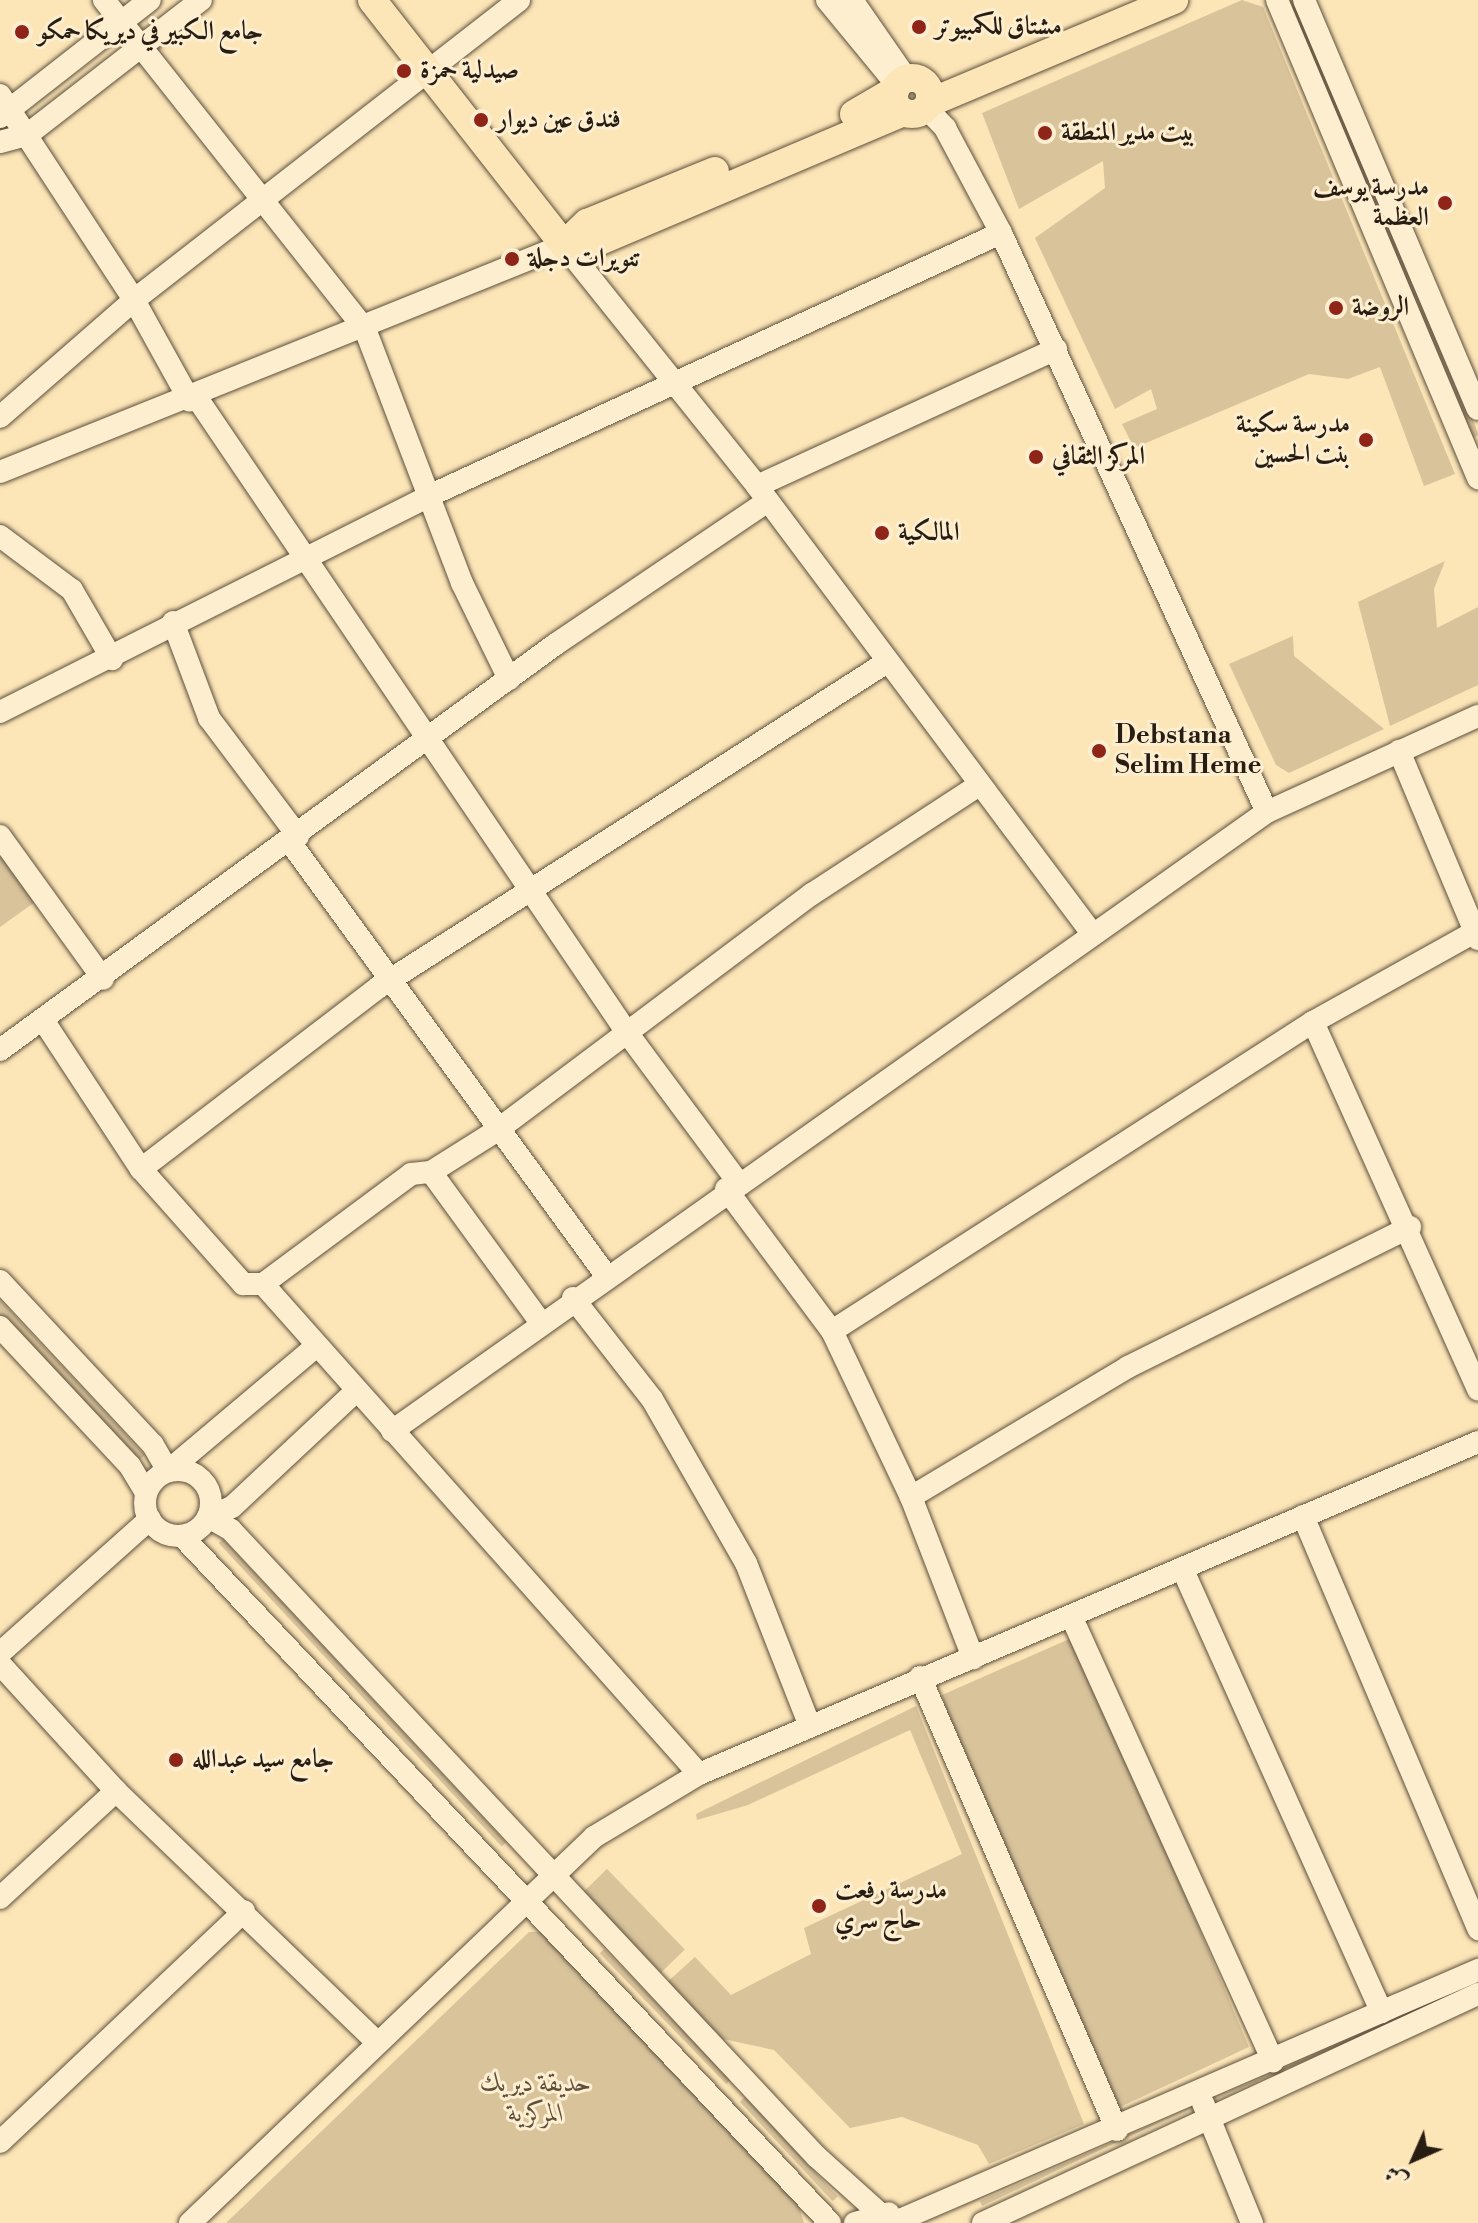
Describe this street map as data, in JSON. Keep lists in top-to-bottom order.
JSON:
{
  "parks": ["حديقة ديريك المركزية"],
  "places": [
    "مشتاق للكمبيوتر",
    "جامع الكبير في ديريكا حمكو",
    "صيدلية حمزة",
    "فندق عين ديوار",
    "بيت مدير المنطقة",
    "مدرسة يوسف العظمة",
    "تنويرات دجلة",
    "الروضة",
    "مدرسة سكينة بنت الحسين",
    "المركز الثقافي",
    "المالكية",
    "Debstana Selim Heme",
    "جامع سيد عبدالله",
    "مدرسة رفعت حاج سري"
  ],
  "north": "bottom left"
}
